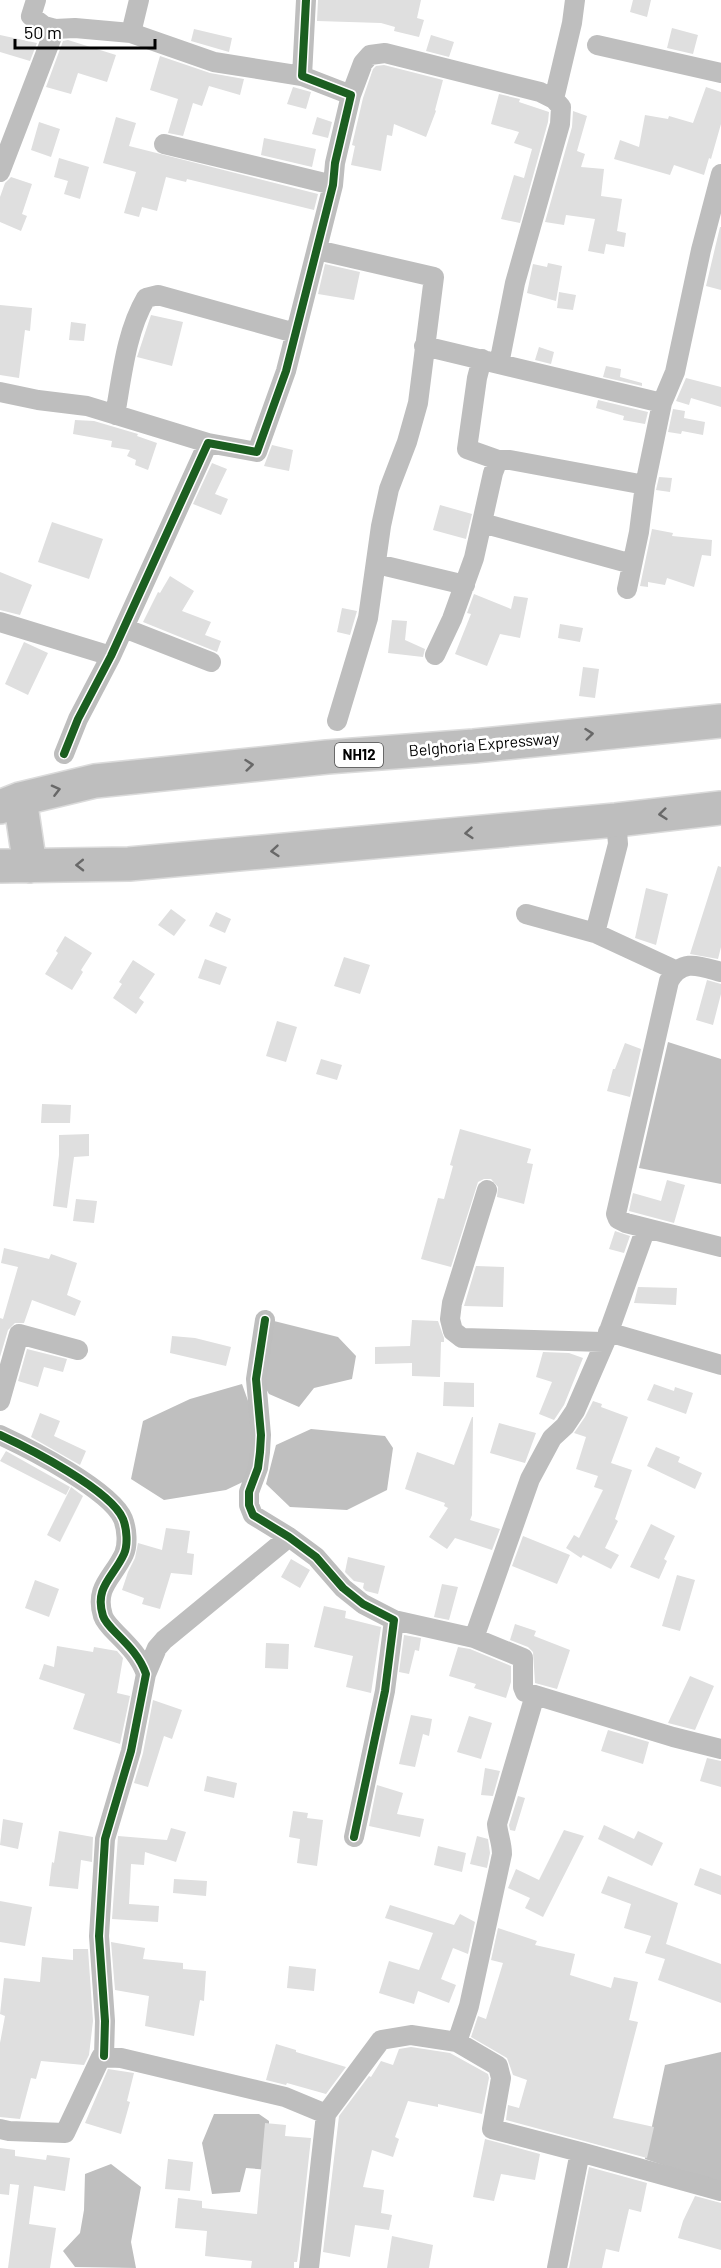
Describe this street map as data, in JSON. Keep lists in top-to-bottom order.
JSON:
{
  "streets": {
    "highway": ["Belghoria Expressway", "NH12"]
  },
  "scale_bar": "50 m"
}
